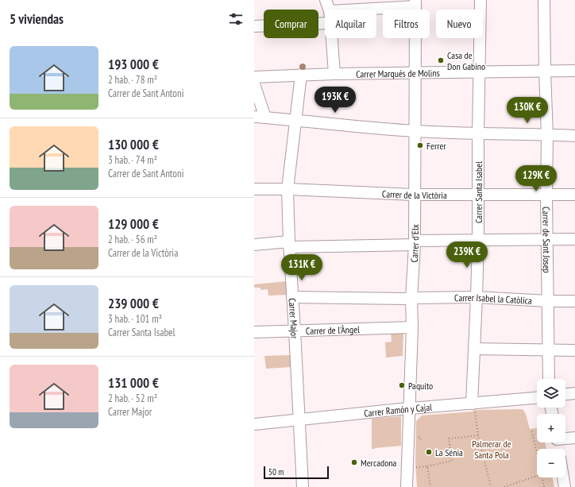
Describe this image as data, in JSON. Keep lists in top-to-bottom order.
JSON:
{
  "streets": {
    "street": [
      "Carrer Marqués de Molins",
      "Carrer Santa Isabel",
      "Carrer de la Victòria",
      "Carrer de Sant Josep",
      "Carrer d'Elx",
      "Carrer Isabel la Catòlica",
      "Carrer Major",
      "Carrer de l'Àngel",
      "Carrer Ramón y Cajal"
    ]
  },
  "crossings": [
    ["Carrer Marqués de Molins", "Carrer Santa Isabel"],
    ["Carrer Marqués de Molins", "Carrer de Sant Josep"],
    ["Carrer Marqués de Molins", "Carrer d'Elx"],
    ["Carrer Marqués de Molins", "Carrer Major"],
    ["Carrer Santa Isabel", "Carrer de la Victòria"],
    ["Carrer Santa Isabel", "Carrer Isabel la Catòlica"],
    ["Carrer Santa Isabel", "Carrer Ramón y Cajal"],
    ["Carrer de la Victòria", "Carrer de Sant Josep"],
    ["Carrer de la Victòria", "Carrer d'Elx"],
    ["Carrer de la Victòria", "Carrer Major"],
    ["Carrer de Sant Josep", "Carrer Isabel la Catòlica"],
    ["Carrer d'Elx", "Carrer Isabel la Catòlica"],
    ["Carrer d'Elx", "Carrer de l'Àngel"],
    ["Carrer d'Elx", "Carrer Ramón y Cajal"],
    ["Carrer Isabel la Catòlica", "Carrer Major"],
    ["Carrer Major", "Carrer de l'Àngel"],
    ["Carrer Major", "Carrer Ramón y Cajal"]
  ],
  "parks": ["Palmerar de Santa Pola"],
  "places": [
    "Casa de Don Gabino",
    "Ferrer",
    "Paquito",
    "La Sénia",
    "Mercadona"
  ],
  "scale_bar": "50 m",
  "page": {
    "heading": "5 viviendas",
    "chip": [
      "Comprar",
      "Alquilar",
      "Filtros",
      "Nuevo"
    ],
    "list": [
      {
        "name": "193 000 €",
        "note": "2 hab. · 78 m² · Carrer de Sant Antoni"
      },
      {
        "name": "130 000 €",
        "note": "3 hab. · 74 m² · Carrer de Sant Antoni"
      },
      {
        "name": "129 000 €",
        "note": "2 hab. · 56 m² · Carrer de la Victòria"
      },
      {
        "name": "239 000 €",
        "note": "3 hab. · 101 m² · Carrer Santa Isabel"
      },
      {
        "name": "131 000 €",
        "note": "2 hab. · 52 m² · Carrer Major"
      }
    ],
    "price": [
      "193K €",
      "130K €",
      "129K €",
      "239K €",
      "131K €"
    ],
    "map_buttons": ["+", "−"],
    "scale": "50 m"
  }
}
